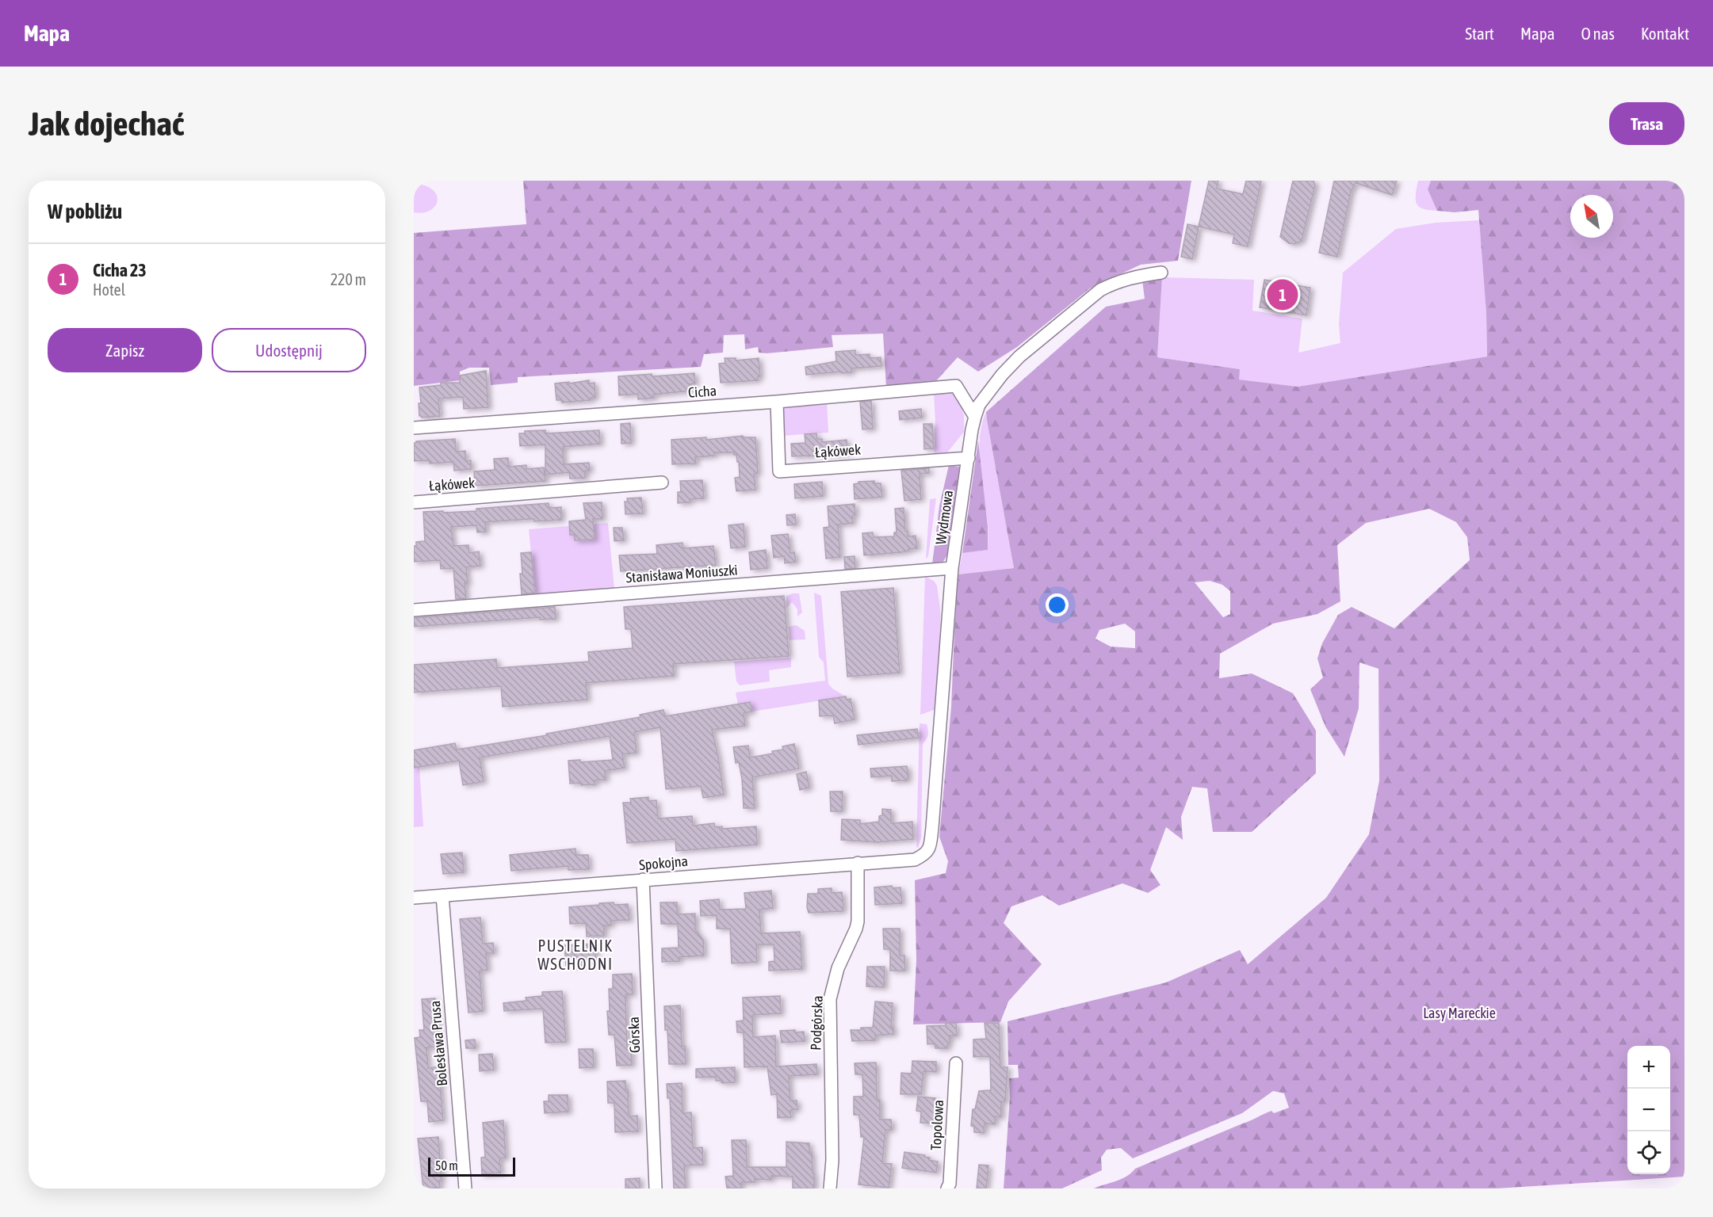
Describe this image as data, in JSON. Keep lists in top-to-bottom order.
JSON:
{
  "streets": {
    "street": [
      "Cicha",
      "Łąkówek",
      "Wydmowa",
      "Stanisława Moniuszki",
      "Spokojna",
      "Podgórska",
      "Górska",
      "Bolesława Prusa",
      "Topolowa"
    ]
  },
  "crossings": [
    ["Cicha", "Łąkówek"],
    ["Cicha", "Wydmowa"],
    ["Łąkówek", "Wydmowa"],
    ["Wydmowa", "Stanisława Moniuszki"],
    ["Wydmowa", "Spokojna"],
    ["Spokojna", "Podgórska"],
    ["Spokojna", "Górska"],
    ["Spokojna", "Bolesława Prusa"]
  ],
  "districts": ["PUSTELNIK WSCHODNI"],
  "parks": ["Lasy Mareckie"],
  "scale_bar": "50 m",
  "north": "top left",
  "page": {
    "header": "Mapa",
    "nav": [
      "Start",
      "Mapa",
      "O nas",
      "Kontakt"
    ],
    "buttons": [
      "Trasa",
      ["Zapisz", "Udostępnij"]
    ],
    "title": "Jak dojechać",
    "heading": "W pobliżu",
    "list": [
      {
        "mark": "1",
        "name": "Cicha 23",
        "note": "Hotel",
        "value": "220 m"
      }
    ],
    "pins": "1",
    "map_buttons": ["+", "−"],
    "scale": "50 m"
  }
}
